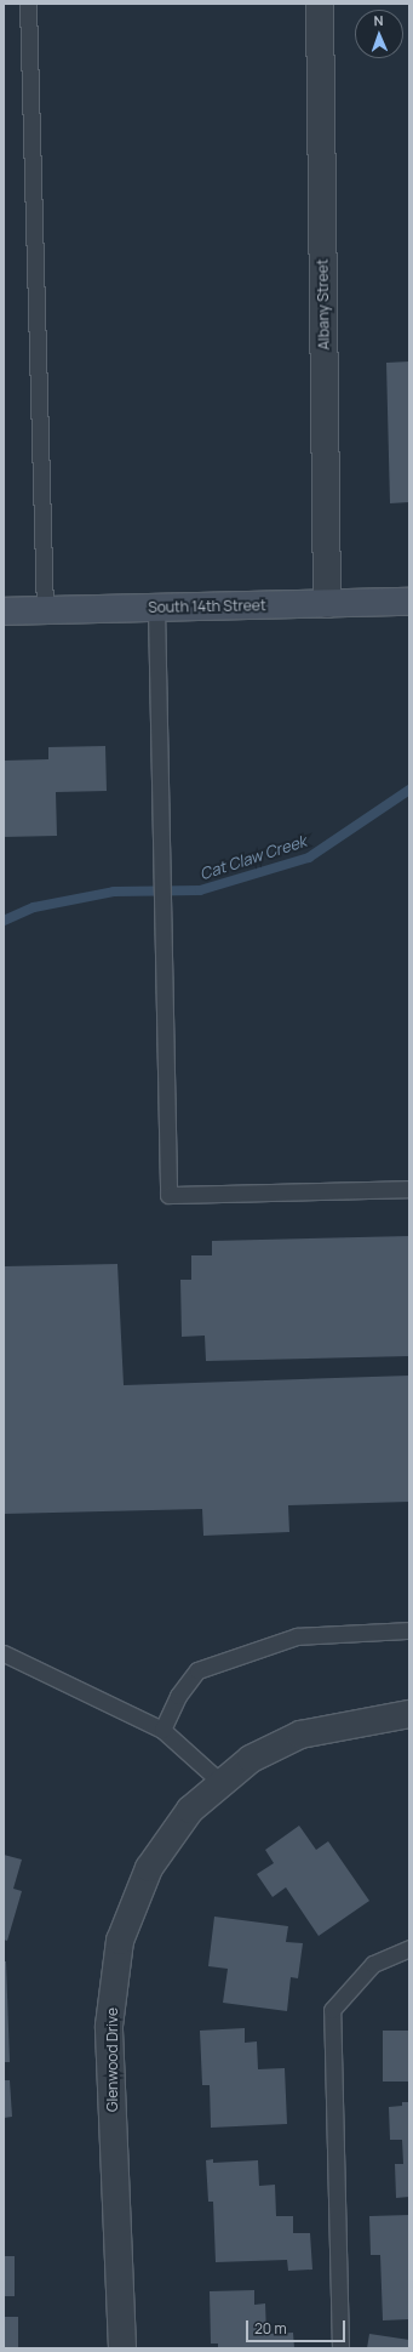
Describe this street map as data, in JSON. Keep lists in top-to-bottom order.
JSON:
{
  "streets": {
    "main road": ["South 14th Street"],
    "street": ["Albany Street", "Glenwood Drive"]
  },
  "crossings": [
    ["Albany Street", "South 14th Street"]
  ],
  "water": ["Cat Claw Creek"],
  "scale_bar": "20 m",
  "north": "top"
}
